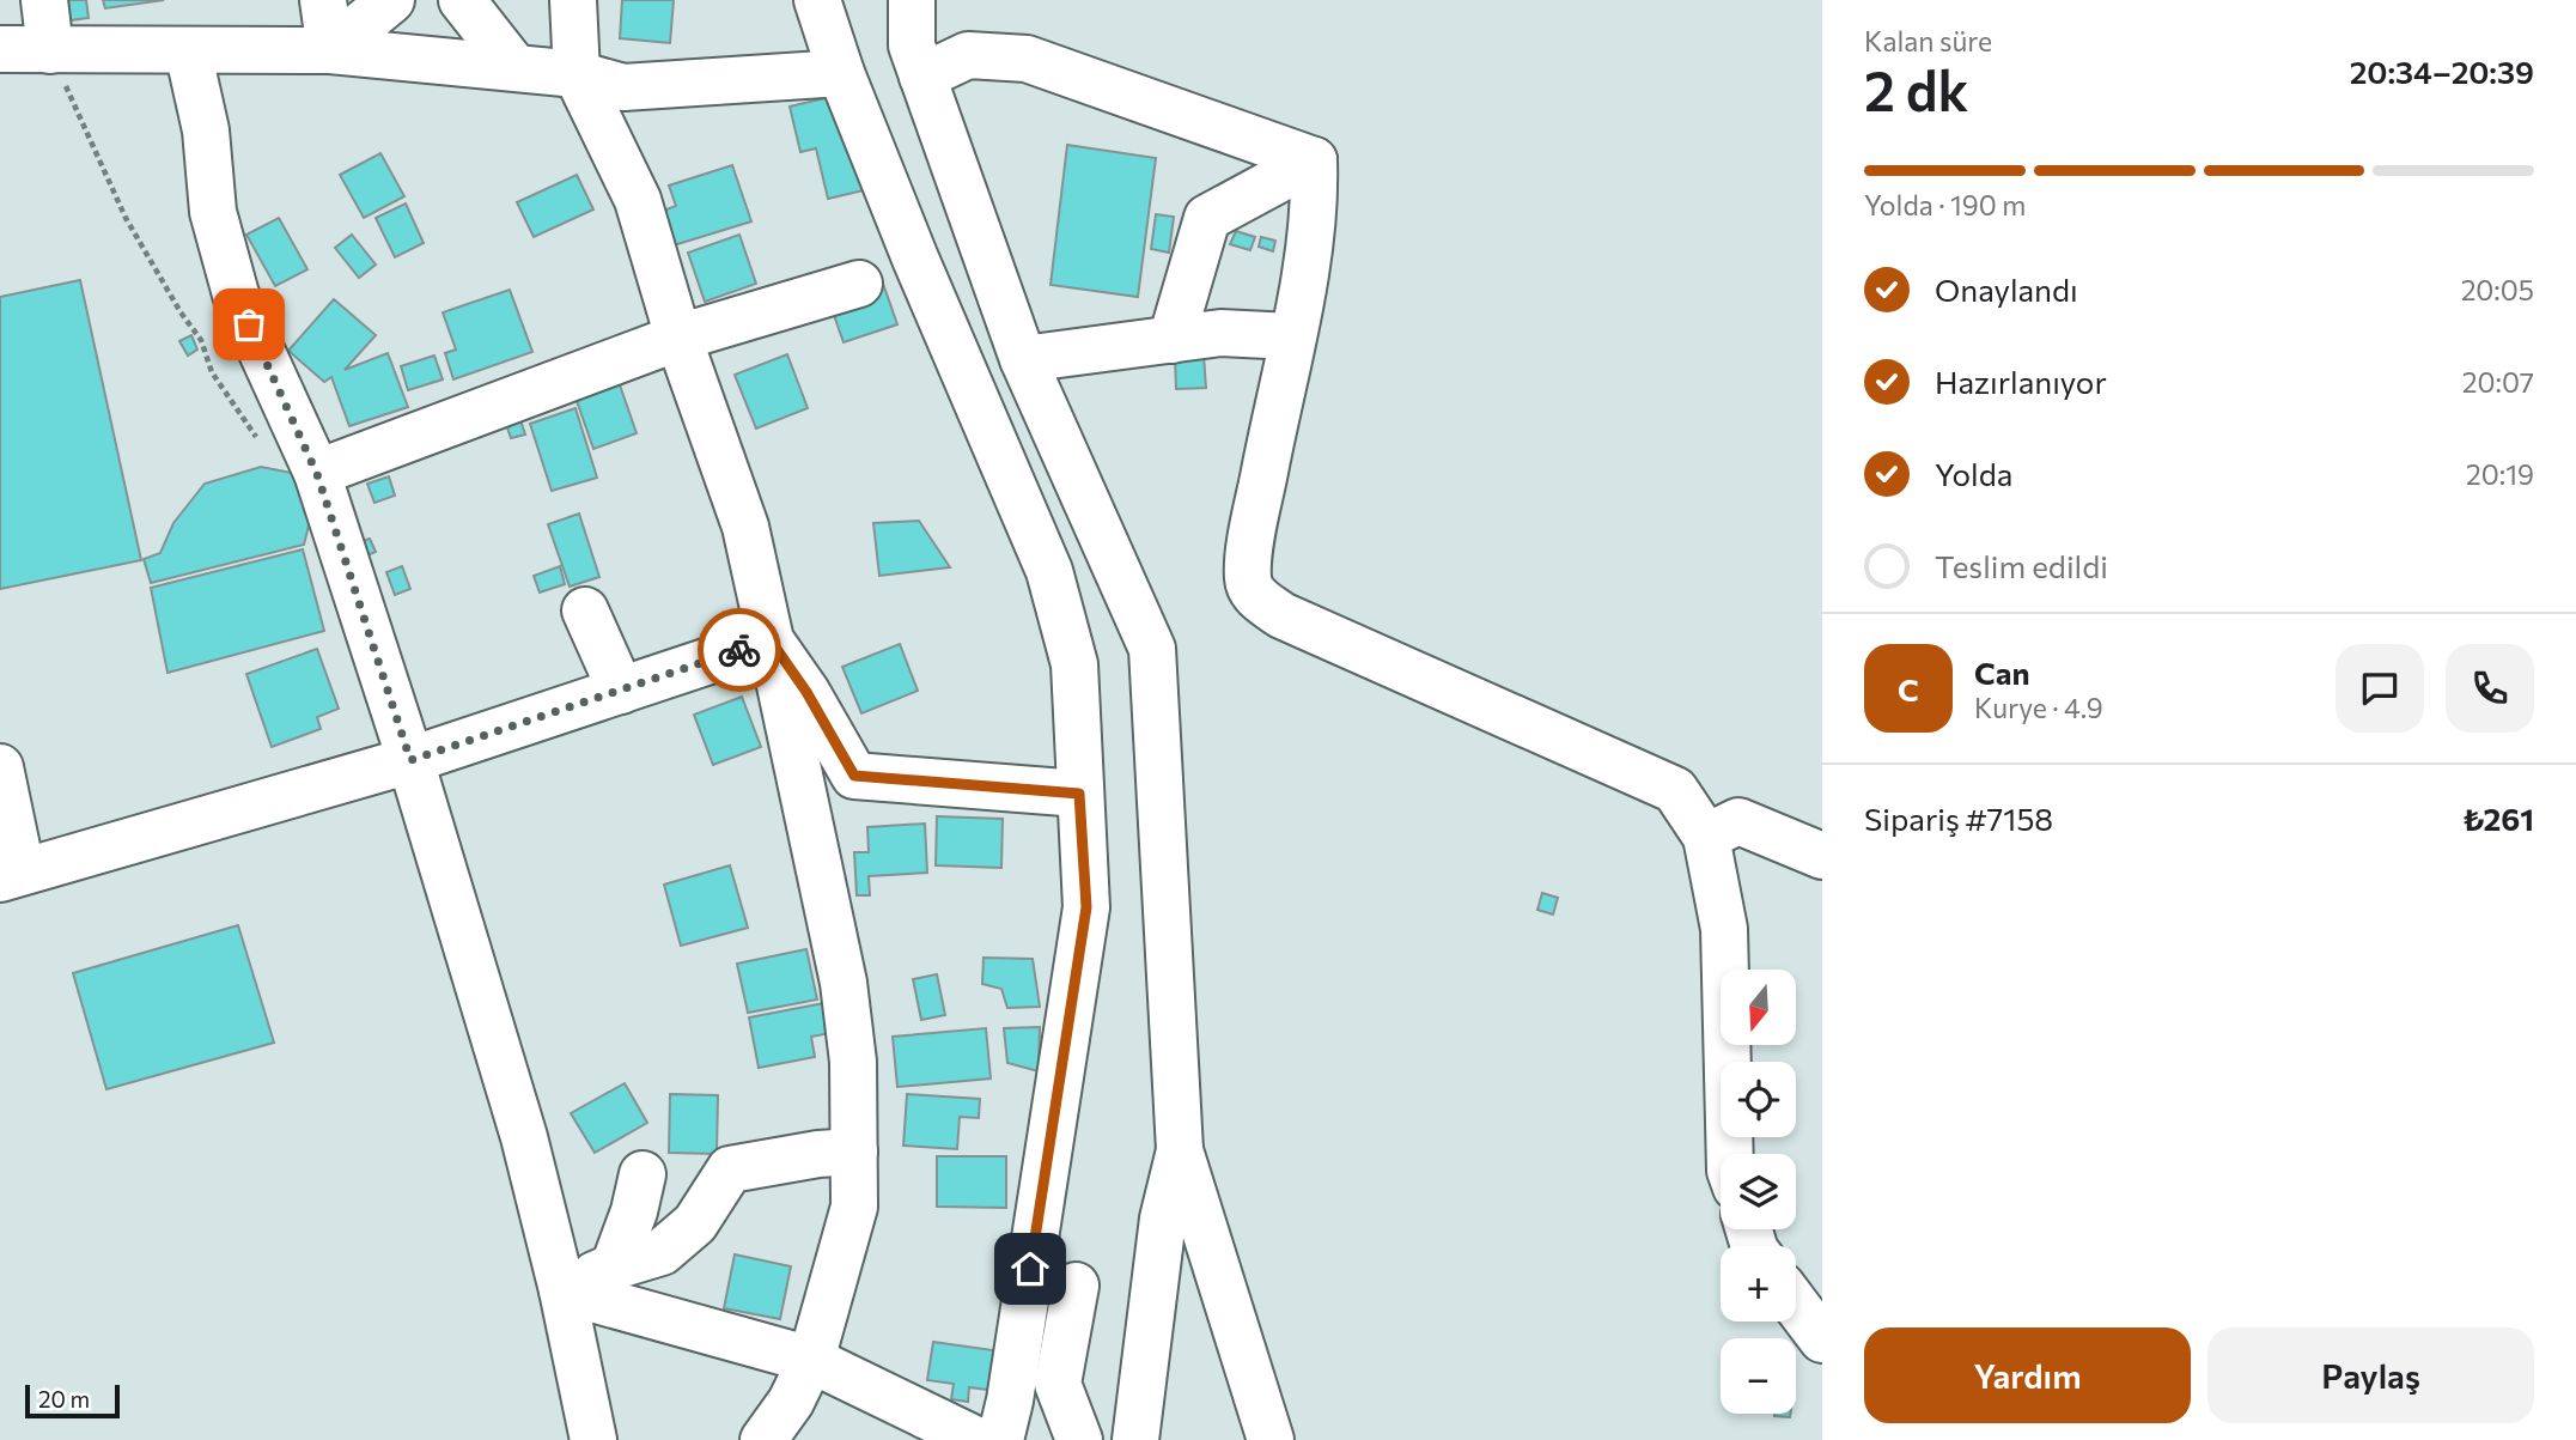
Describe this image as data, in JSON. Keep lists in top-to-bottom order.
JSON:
{
  "scale_bar": "20 m",
  "north": "bottom",
  "page": {
    "heading": ["2 dk", "Kalan süre", "20:34–20:39"],
    "panel": [
      "Can",
      "Kurye · 4.9",
      "Sipariş #7158",
      "₺261"
    ],
    "bar": "Yolda · 190 m",
    "list": [
      ["Onaylandı", "20:05"],
      ["Hazırlanıyor", "20:07"],
      ["Yolda", "20:19"],
      "Teslim edildi"
    ],
    "round": "C",
    "map_buttons": ["+", "−"],
    "buttons": ["Yardım", "Paylaş"],
    "scale": "20 m"
  }
}
